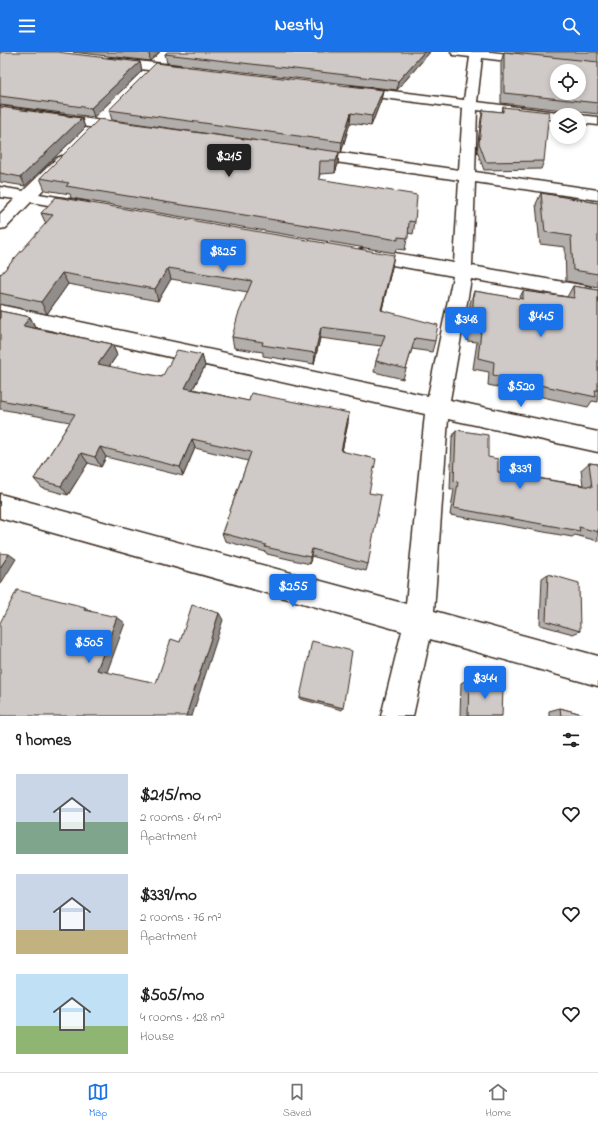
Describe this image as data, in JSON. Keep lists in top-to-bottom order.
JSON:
{
  "page": {
    "header": "Nestly",
    "price": [
      "$215",
      "$825",
      "$445",
      "$348",
      "$520",
      "$339",
      "$255",
      "$505",
      "$344"
    ],
    "heading": "9 homes",
    "list": [
      {
        "name": "$215/mo",
        "note": "2 rooms · 64 m² · Apartment"
      },
      {
        "name": "$339/mo",
        "note": "2 rooms · 76 m² · Apartment"
      },
      {
        "name": "$505/mo",
        "note": "4 rooms · 128 m² · House"
      }
    ],
    "tabs": ["Map", "Saved", "Home"]
  }
}
